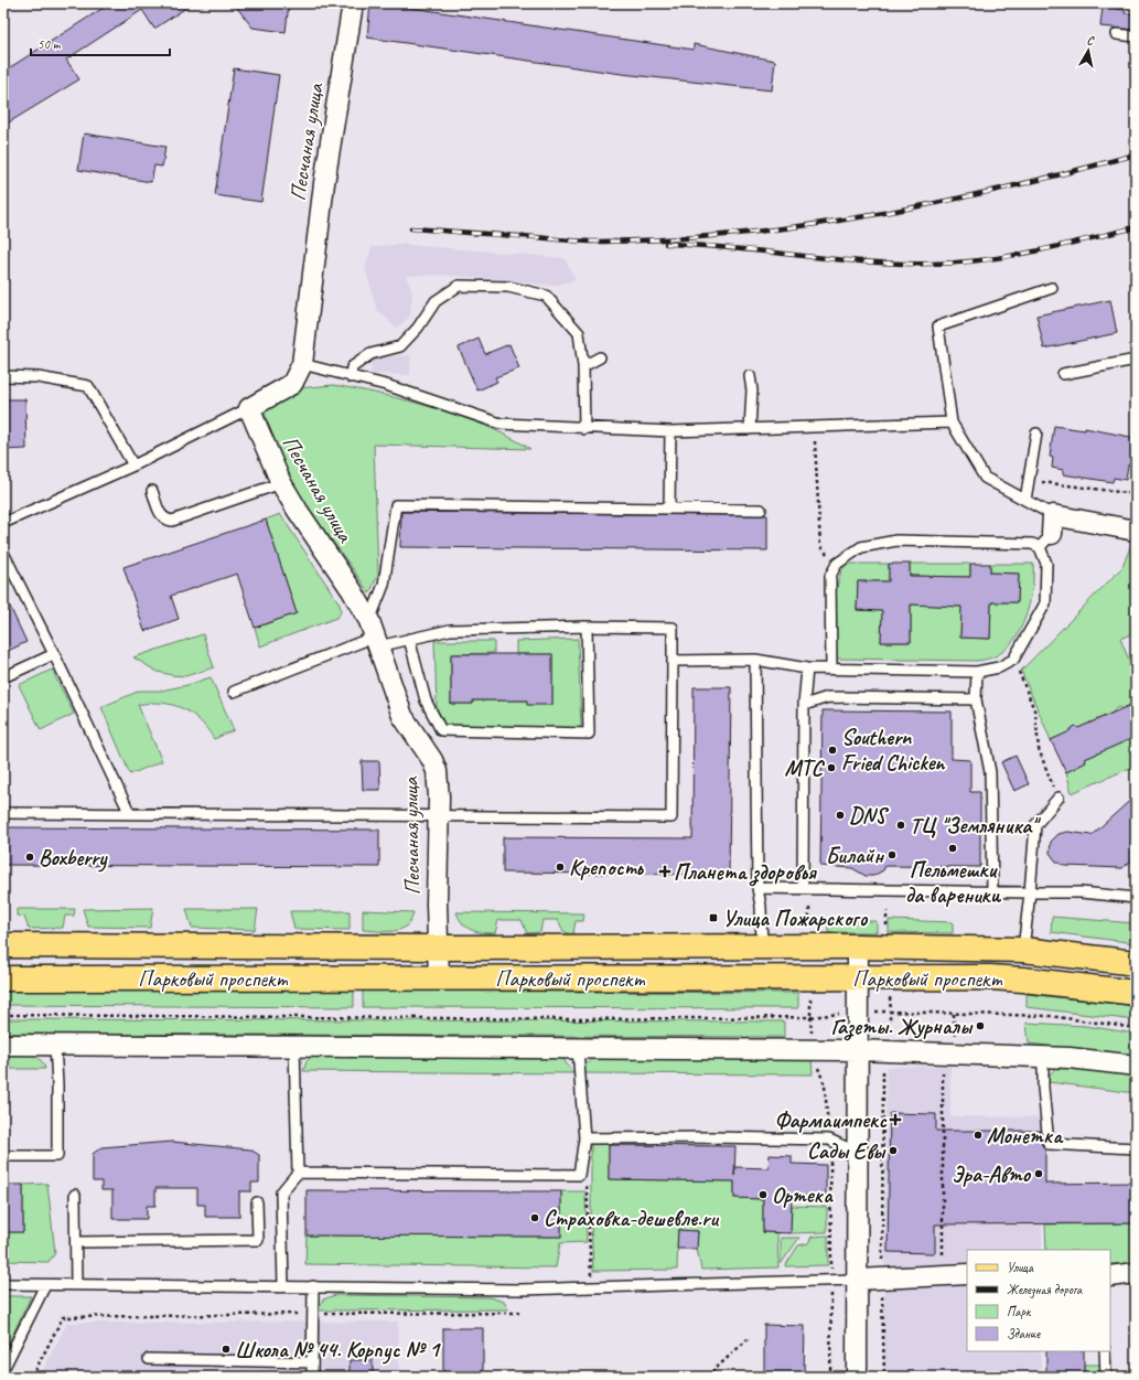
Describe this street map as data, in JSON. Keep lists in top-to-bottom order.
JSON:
{
  "streets": {
    "main road": ["Парковый проспект"],
    "street": ["Песчаная улица"]
  },
  "crossings": [
    ["Песчаная улица", "Парковый проспект"]
  ],
  "places": {
    "other": [
      "Southern Fried Chicken",
      "МТС",
      "DNS",
      "ТЦ \"Земляника\"",
      "Пельмешки да вареники",
      "Билайн",
      "Boxberry",
      "Крепость",
      "Газеты. Журналы",
      "Монетка",
      "Сады Евы",
      "Эра-Авто",
      "Ортека",
      "Страховка-дешевле.ru",
      "Школа № 44. Корпус № 1"
    ],
    "health": ["Планета здоровья", "Фармаимпекс"],
    "transit": ["Улица Пожарского"]
  },
  "legend": [
    "Улица",
    "Железная дорога",
    "Парк",
    "Здание"
  ],
  "scale_bar": "50 m",
  "north": "top"
}
